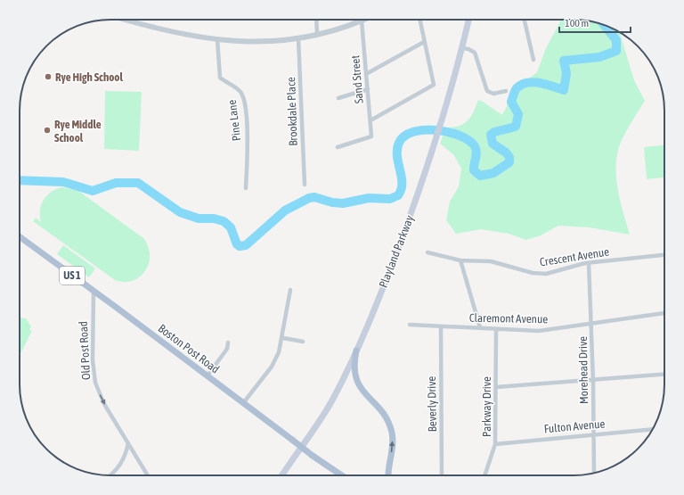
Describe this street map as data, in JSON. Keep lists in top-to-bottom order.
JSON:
{
  "streets": {
    "main road": ["Playland Parkway", "US 1", "Boston Post Road"],
    "street": [
      "Sand Street",
      "Brookdale Place",
      "Pine Lane",
      "Crescent Avenue",
      "Claremont Avenue",
      "Old Post Road",
      "Morehead Drive",
      "Beverly Drive",
      "Parkway Drive",
      "Fulton Avenue"
    ]
  },
  "crossings": [
    ["Crescent Avenue", "Morehead Drive"],
    ["Claremont Avenue", "Morehead Drive"],
    ["Claremont Avenue", "Beverly Drive"],
    ["Claremont Avenue", "Parkway Drive"],
    ["Boston Post Road", "Old Post Road"],
    ["Morehead Drive", "Fulton Avenue"],
    ["Parkway Drive", "Fulton Avenue"]
  ],
  "one_way": ["Old Post Road"],
  "places": ["Rye High School", "Rye Middle School"],
  "scale_bar": "100 m"
}
